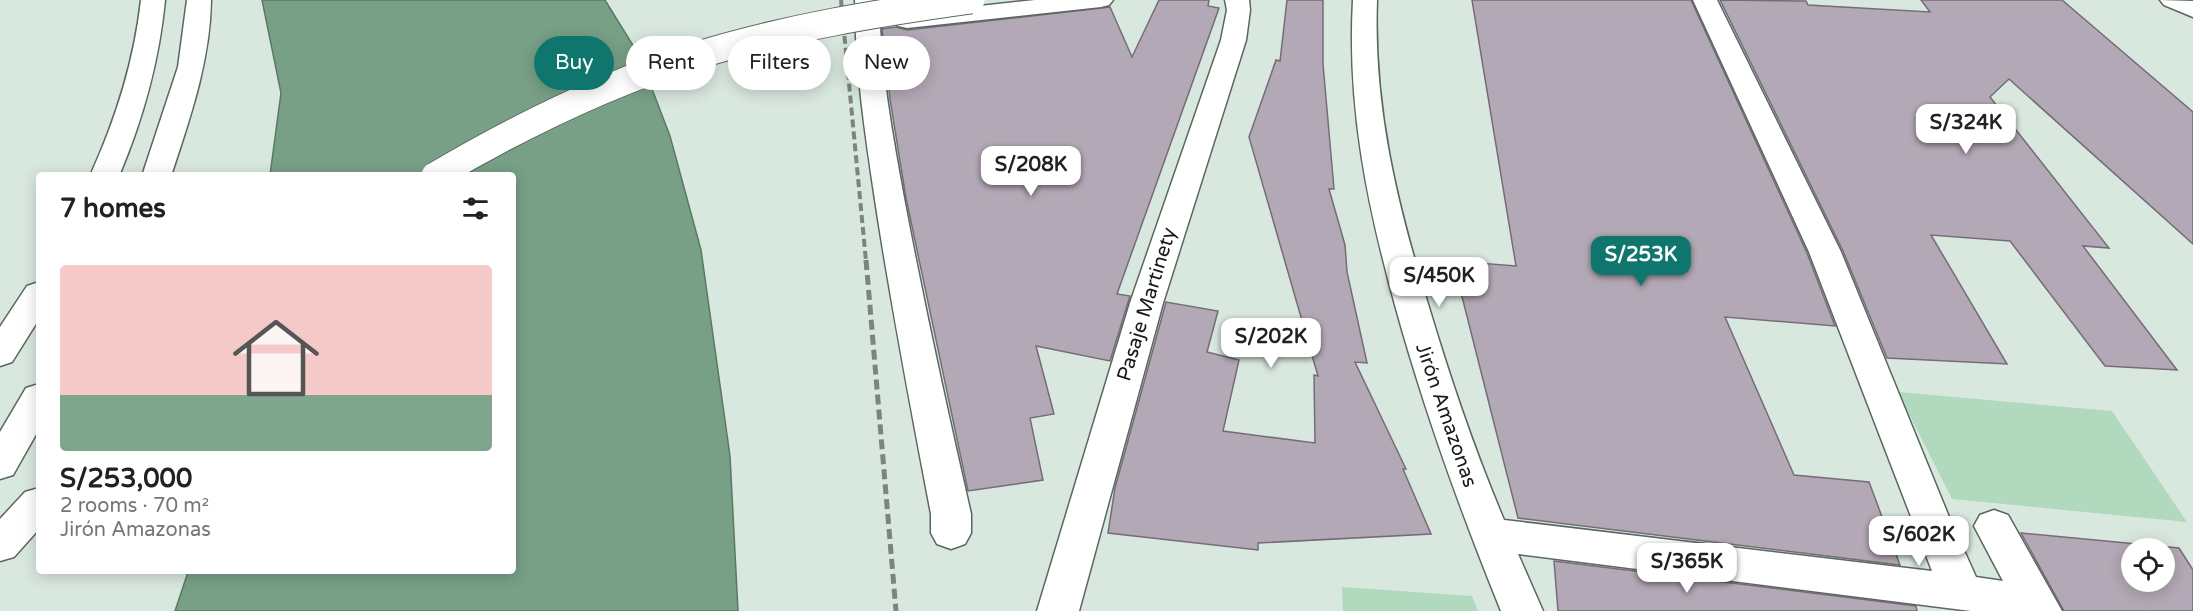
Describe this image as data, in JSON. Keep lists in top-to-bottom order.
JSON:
{
  "streets": {
    "main road": ["Pasaje Martinety", "Jirón Amazonas"]
  },
  "page": {
    "chip": [
      "Buy",
      "Rent",
      "Filters",
      "New"
    ],
    "price": [
      "S/324K",
      "S/208K",
      "S/253K",
      "S/450K",
      "S/202K",
      "S/602K",
      "S/365K"
    ],
    "heading": "7 homes",
    "list": [
      {
        "name": "S/253,000",
        "note": "2 rooms · 70 m² · Jirón Amazonas"
      }
    ]
  }
}
